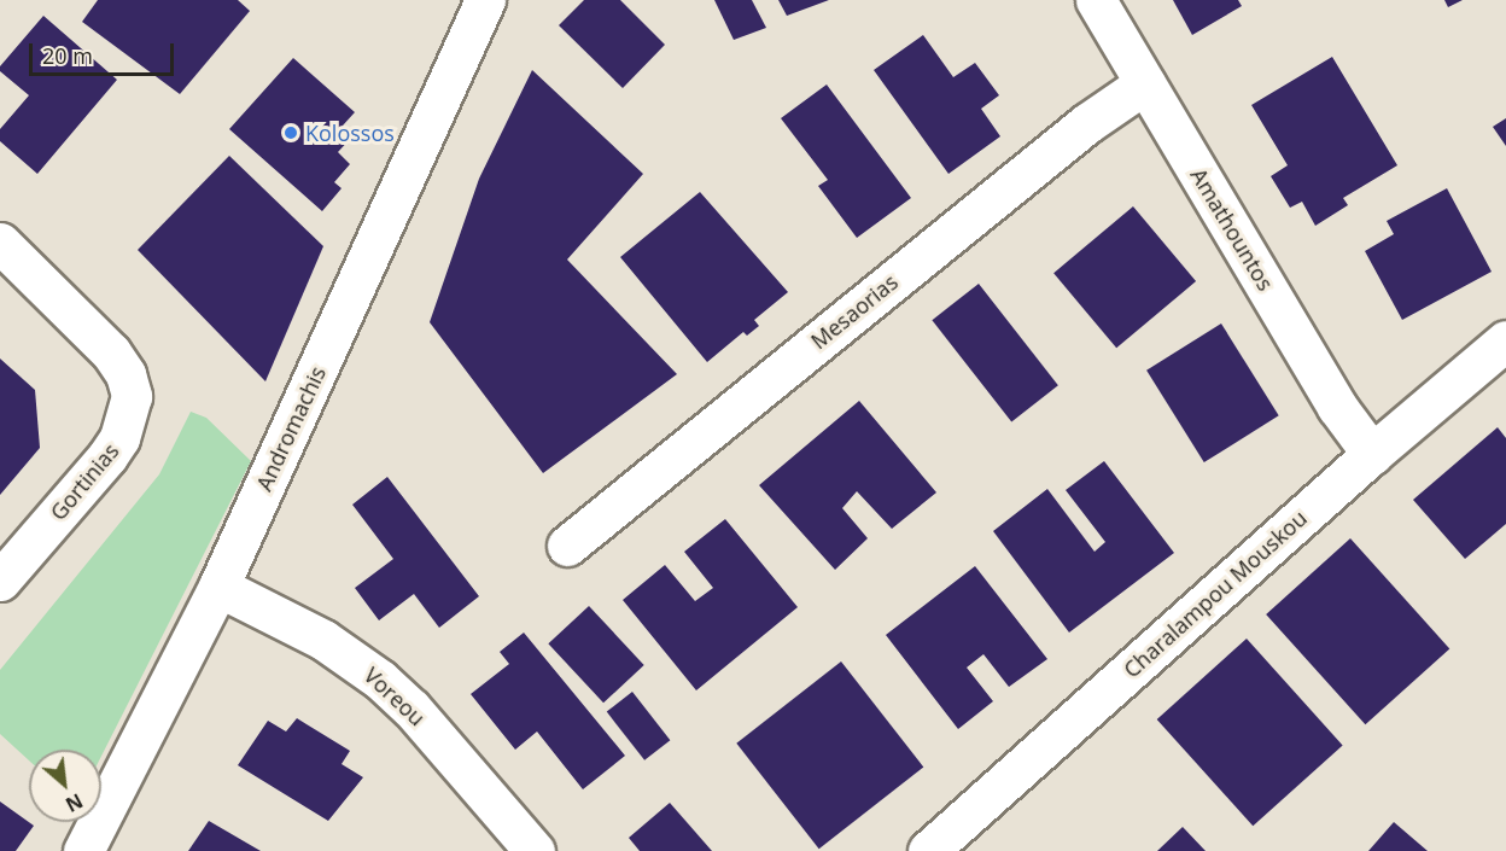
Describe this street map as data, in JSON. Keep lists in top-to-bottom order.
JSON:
{
  "streets": {
    "street": [
      "Amathountos",
      "Mesaorias",
      "Andromachis",
      "Gortinias",
      "Charalampou Mouskou",
      "Voreou"
    ]
  },
  "crossings": [
    ["Amathountos", "Mesaorias"],
    ["Amathountos", "Charalampou Mouskou"],
    ["Andromachis", "Voreou"]
  ],
  "places": ["Kolossos"],
  "scale_bar": "20 m",
  "north": "bottom right"
}
